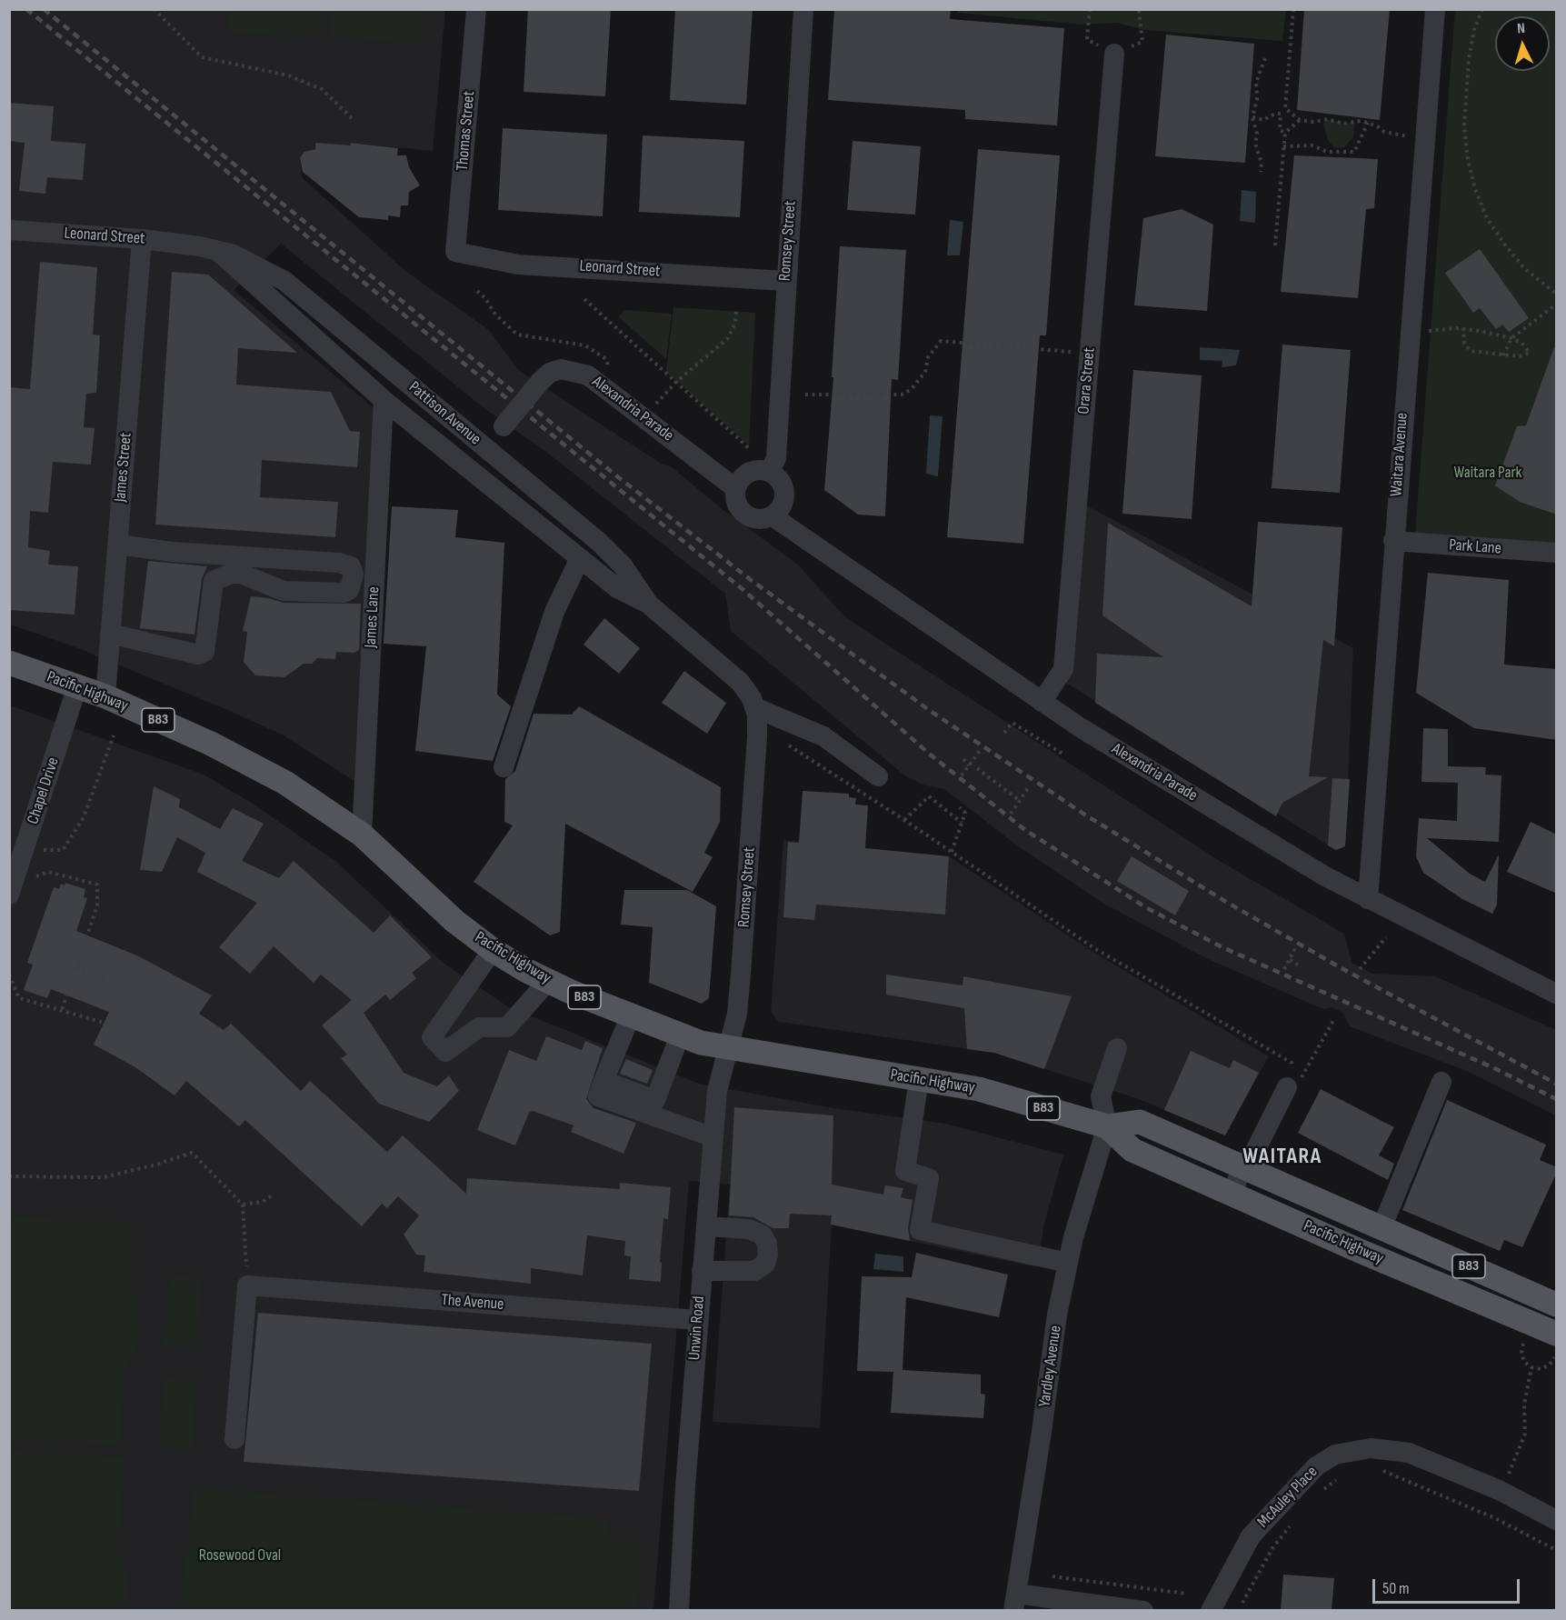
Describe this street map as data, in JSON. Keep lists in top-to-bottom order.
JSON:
{
  "streets": {
    "main road": ["Pacific Highway", "B83"],
    "street": [
      "Thomas Street",
      "Leonard Street",
      "Romsey Street",
      "Orara Street",
      "Alexandria Parade",
      "Pattison Avenue",
      "Waitara Avenue",
      "James Street",
      "Park Lane",
      "James Lane",
      "Chapel Drive",
      "The Avenue",
      "Unwin Road",
      "Yardley Avenue",
      "McAuley Place"
    ]
  },
  "crossings": [
    ["Thomas Street", "Leonard Street"],
    ["Leonard Street", "Romsey Street"],
    ["Leonard Street", "Pattison Avenue"],
    ["Leonard Street", "James Street"],
    ["Romsey Street", "Alexandria Parade"],
    ["Romsey Street", "Pattison Avenue"],
    ["Romsey Street", "Pacific Highway"],
    ["Romsey Street", "Unwin Road"],
    ["Orara Street", "Alexandria Parade"],
    ["Alexandria Parade", "Pattison Avenue"],
    ["Alexandria Parade", "Waitara Avenue"],
    ["Pattison Avenue", "James Lane"],
    ["Waitara Avenue", "Park Lane"],
    ["James Street", "Pacific Highway"],
    ["James Lane", "Pacific Highway"],
    ["Pacific Highway", "Chapel Drive"],
    ["Pacific Highway", "Unwin Road"],
    ["Pacific Highway", "Yardley Avenue"],
    ["The Avenue", "Unwin Road"]
  ],
  "districts": ["WAITARA"],
  "parks": ["Waitara Park", "Rosewood Oval"],
  "scale_bar": "50 m",
  "north": "top"
}
